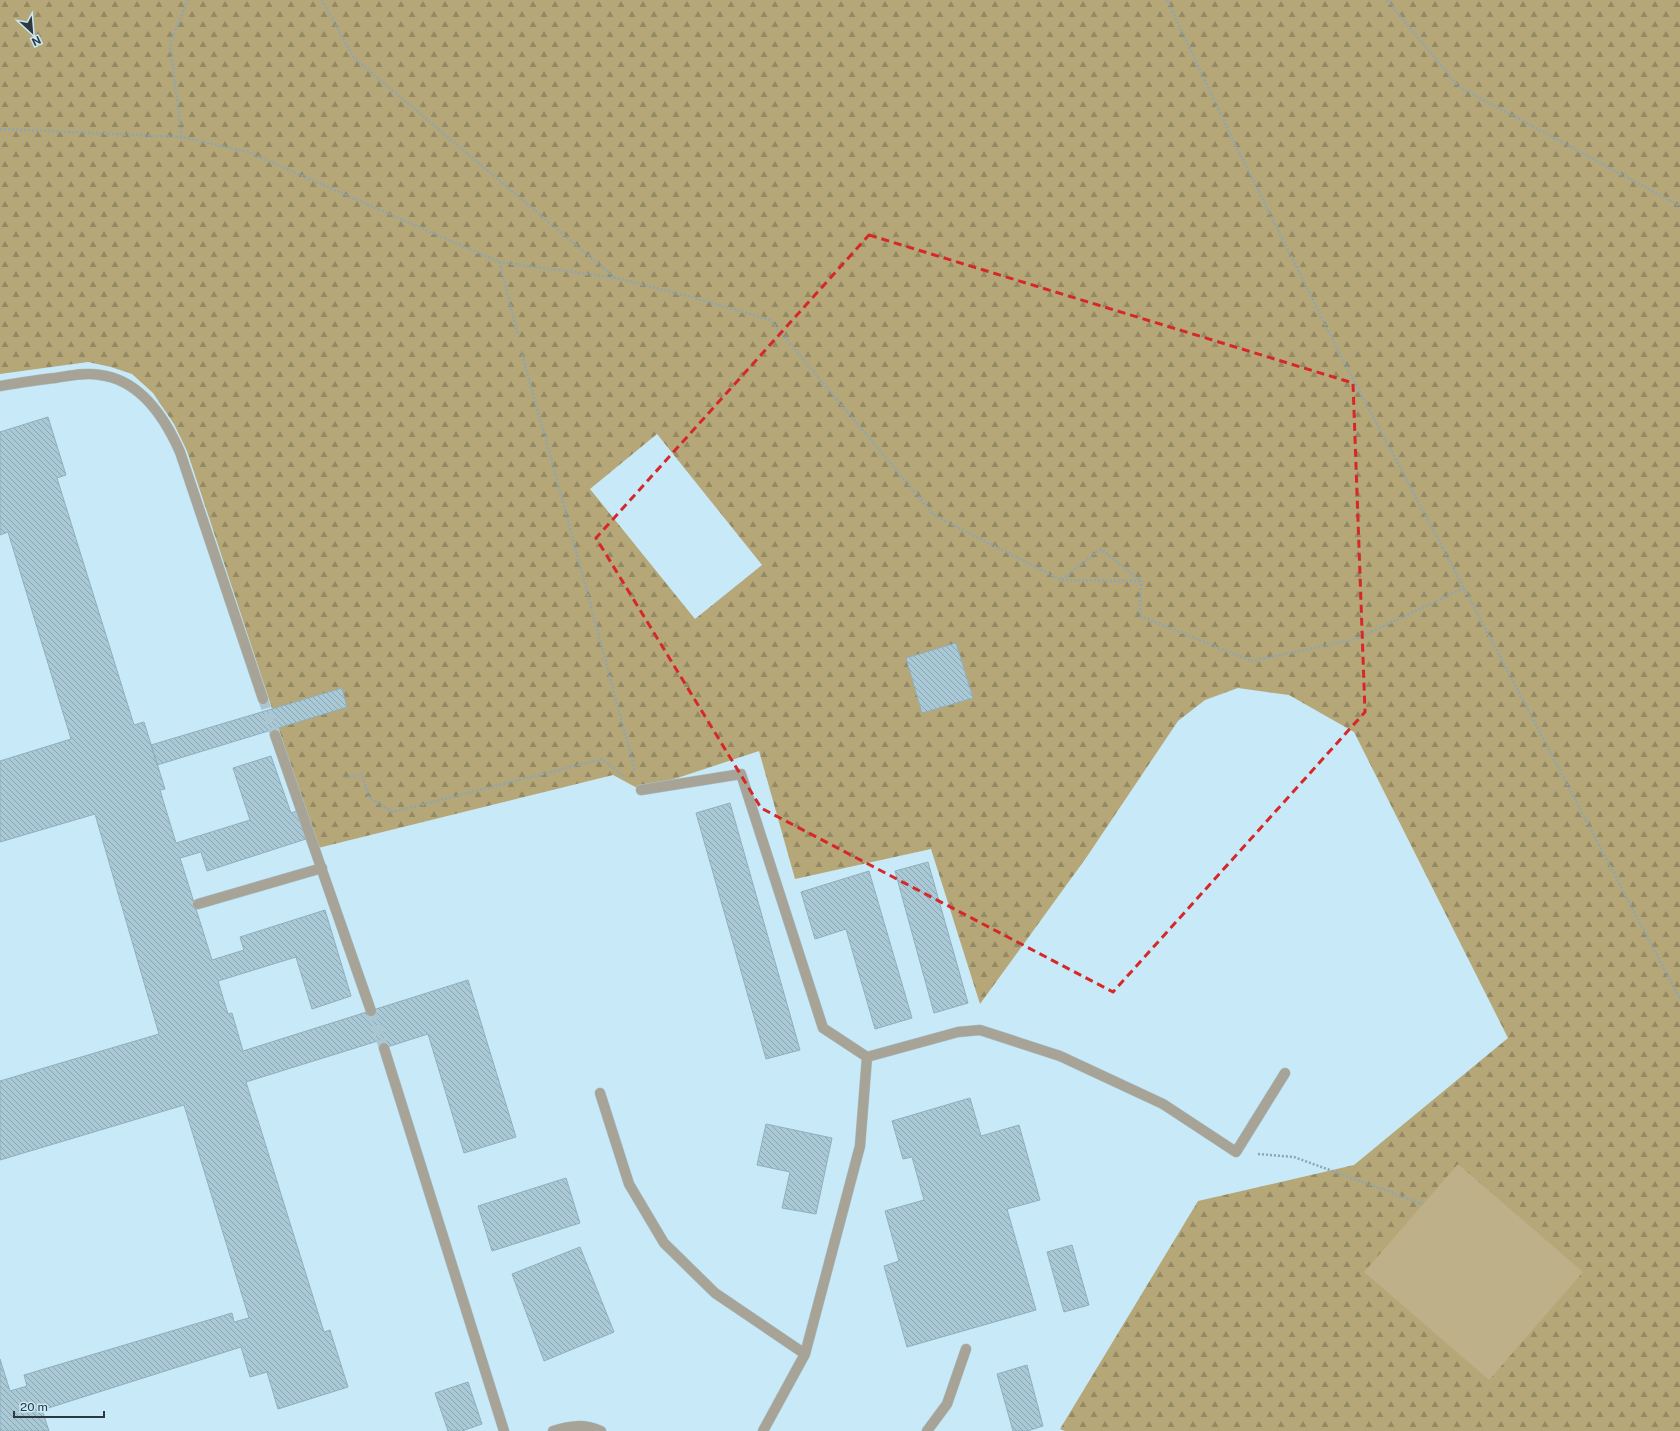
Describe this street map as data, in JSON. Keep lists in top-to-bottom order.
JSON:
{
  "scale_bar": "20 m",
  "north": "bottom right"
}
